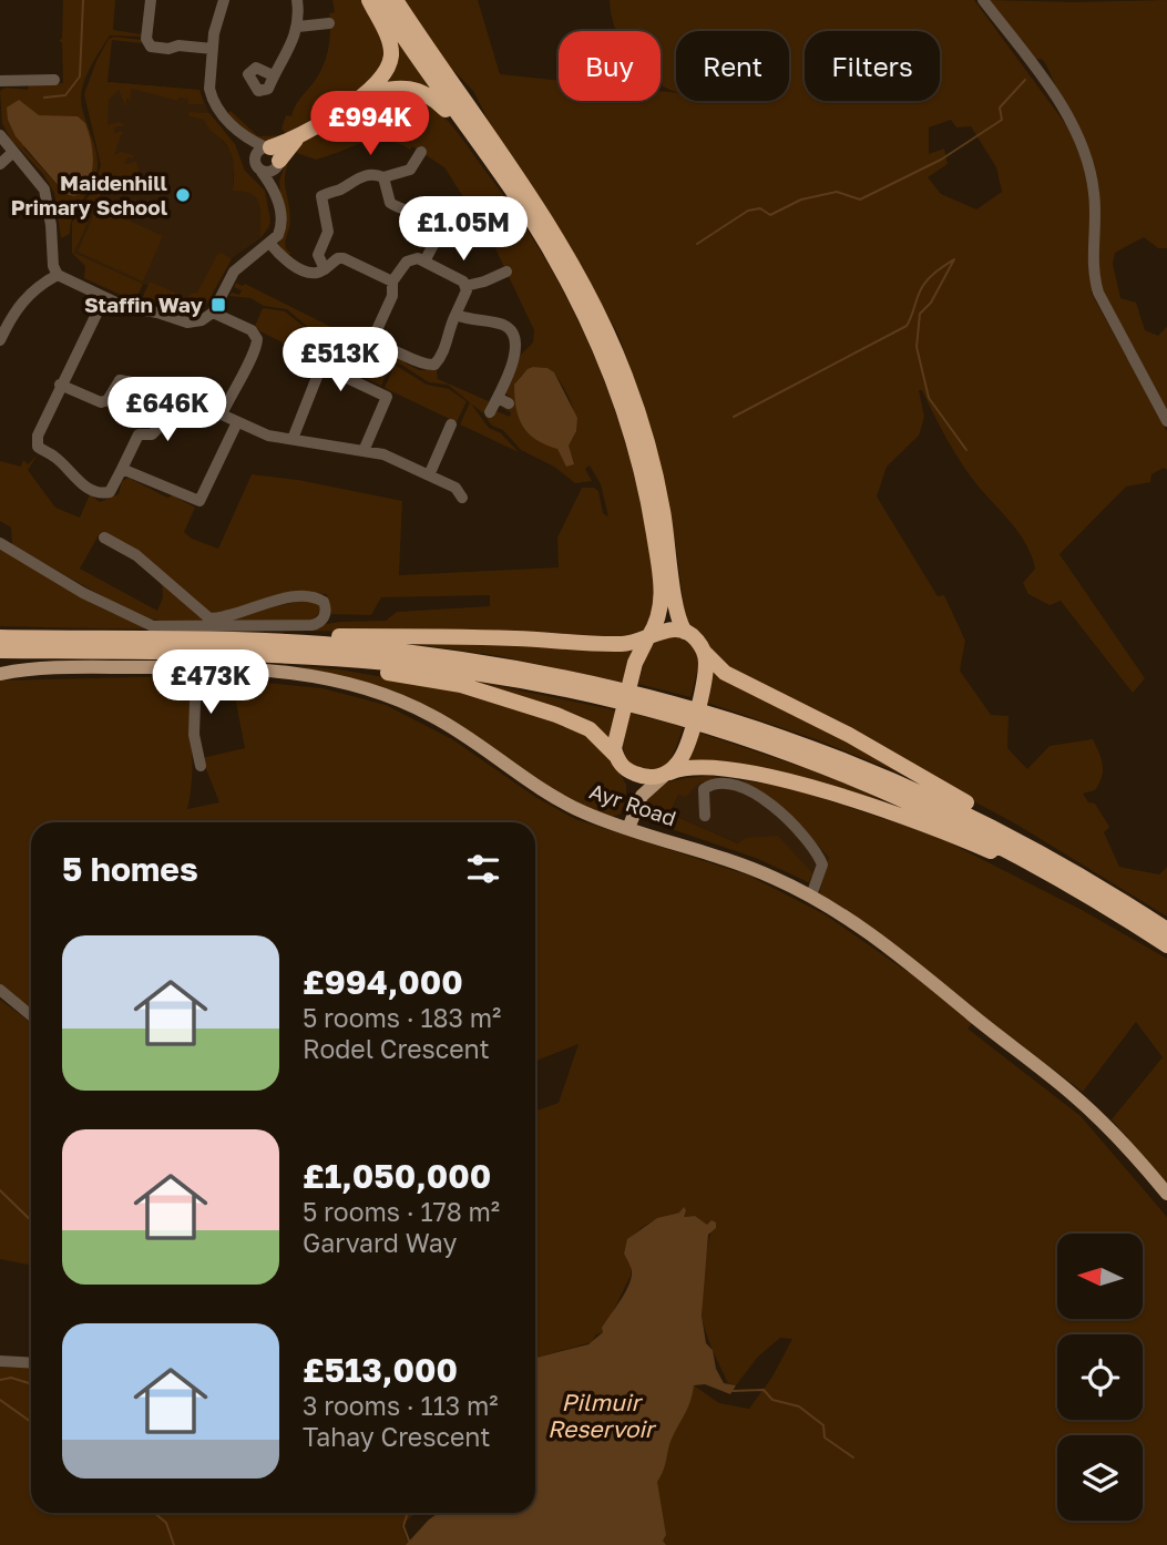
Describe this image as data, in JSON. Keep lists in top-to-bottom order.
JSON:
{
  "streets": {
    "main road": ["Ayr Road"]
  },
  "water": ["Pilmuir Reservoir"],
  "places": {
    "other": ["Maidenhill Primary School"],
    "transit": ["Staffin Way"]
  },
  "north": "left",
  "page": {
    "chip": ["Buy", "Rent", "Filters"],
    "price": [
      "£994K",
      "£1.05M",
      "£513K",
      "£646K",
      "£473K"
    ],
    "heading": "5 homes",
    "list": [
      {
        "name": "£994,000",
        "note": "5 rooms · 183 m² · Rodel Crescent"
      },
      {
        "name": "£1,050,000",
        "note": "5 rooms · 178 m² · Garvard Way"
      },
      {
        "name": "£513,000",
        "note": "3 rooms · 113 m² · Tahay Crescent"
      }
    ]
  }
}
